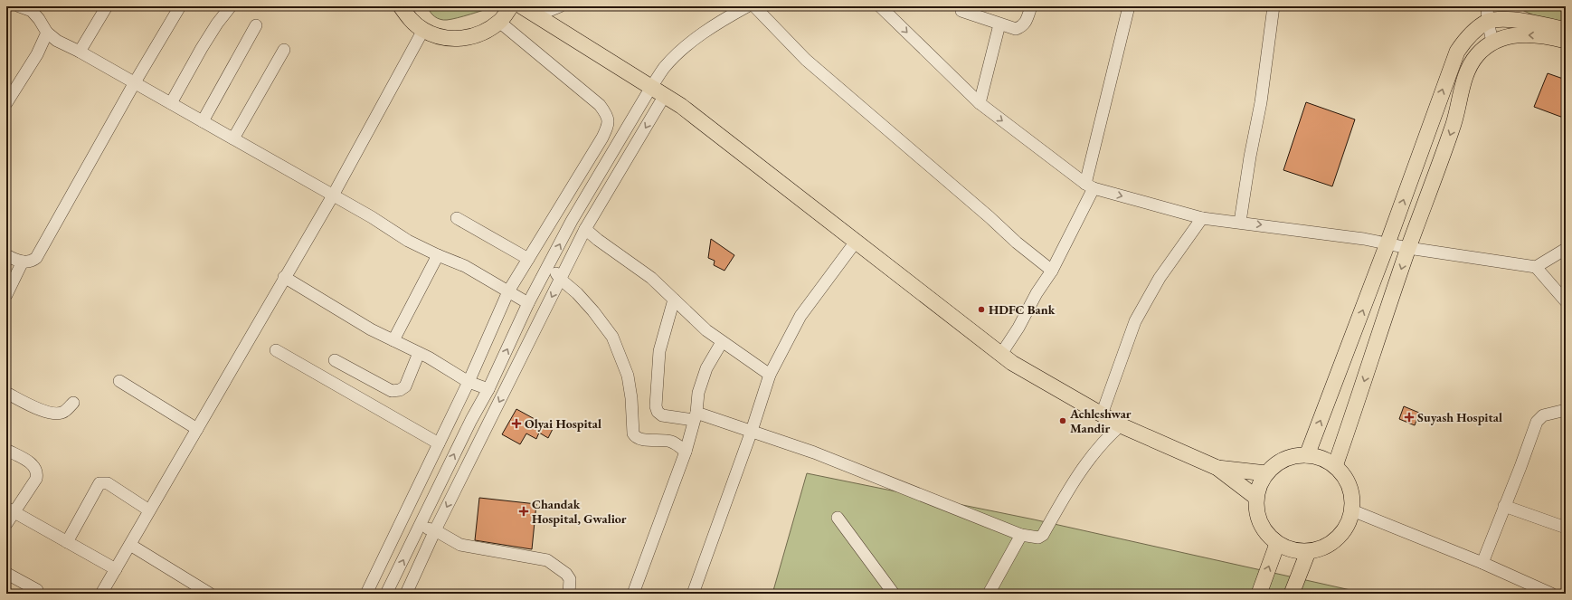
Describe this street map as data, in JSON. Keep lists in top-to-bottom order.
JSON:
{
  "places": {
    "other": ["HDFC Bank", "Achleshwar Mandir"],
    "health": ["Suyash Hospital", "Olyai Hospital", "Chandak Hospital, Gwalior"]
  }
}
